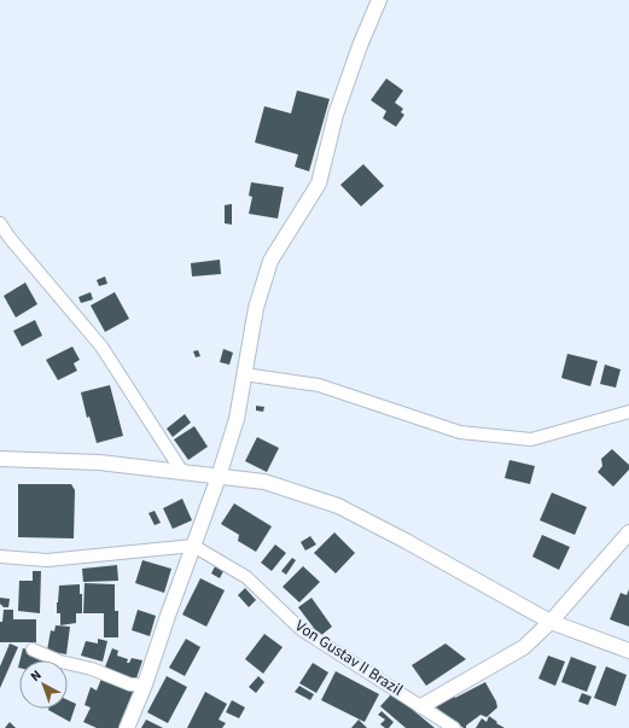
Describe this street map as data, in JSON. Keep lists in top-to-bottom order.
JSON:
{
  "streets": {
    "street": ["Von Gustav II Brazil"]
  },
  "north": "top left"
}
